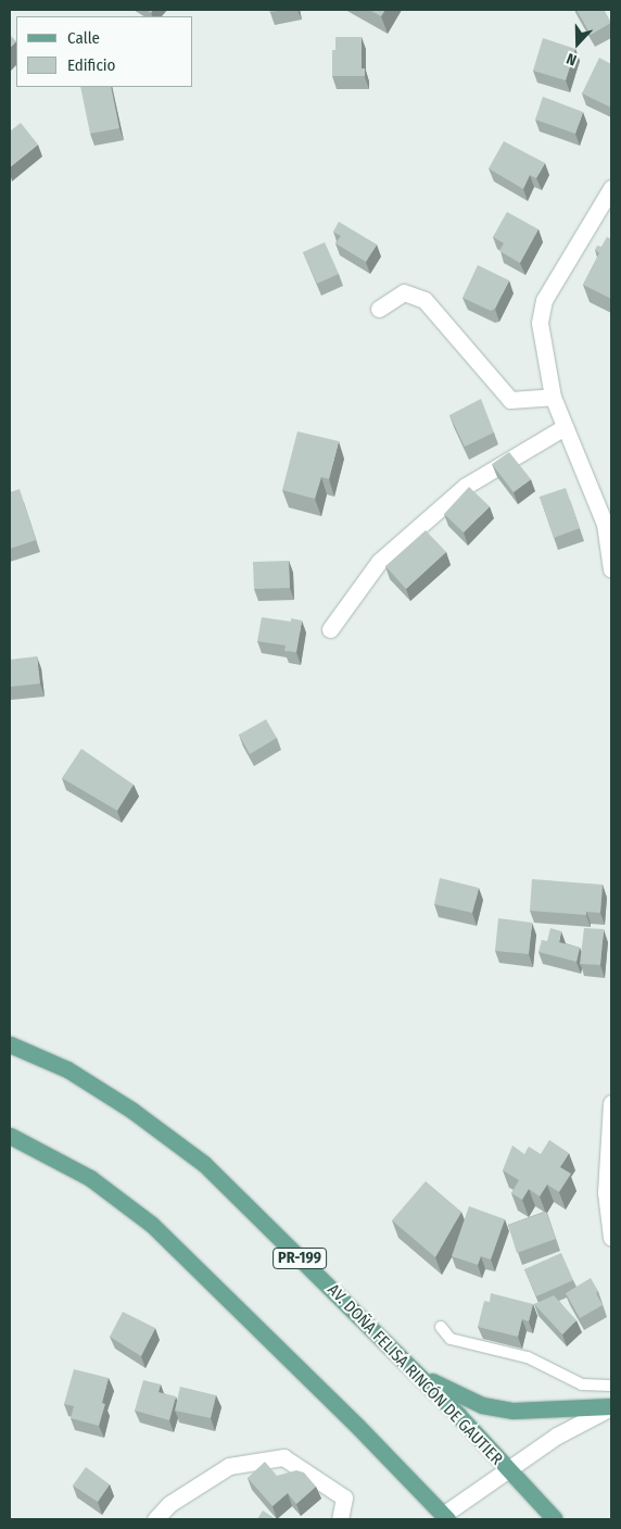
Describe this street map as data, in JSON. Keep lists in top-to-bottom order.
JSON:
{
  "streets": {
    "main road": ["PR-199", "AV. DOÑA FELISA RINCÓN DE GAUTIER"]
  },
  "legend": ["Calle", "Edificio"],
  "north": "bottom"
}
